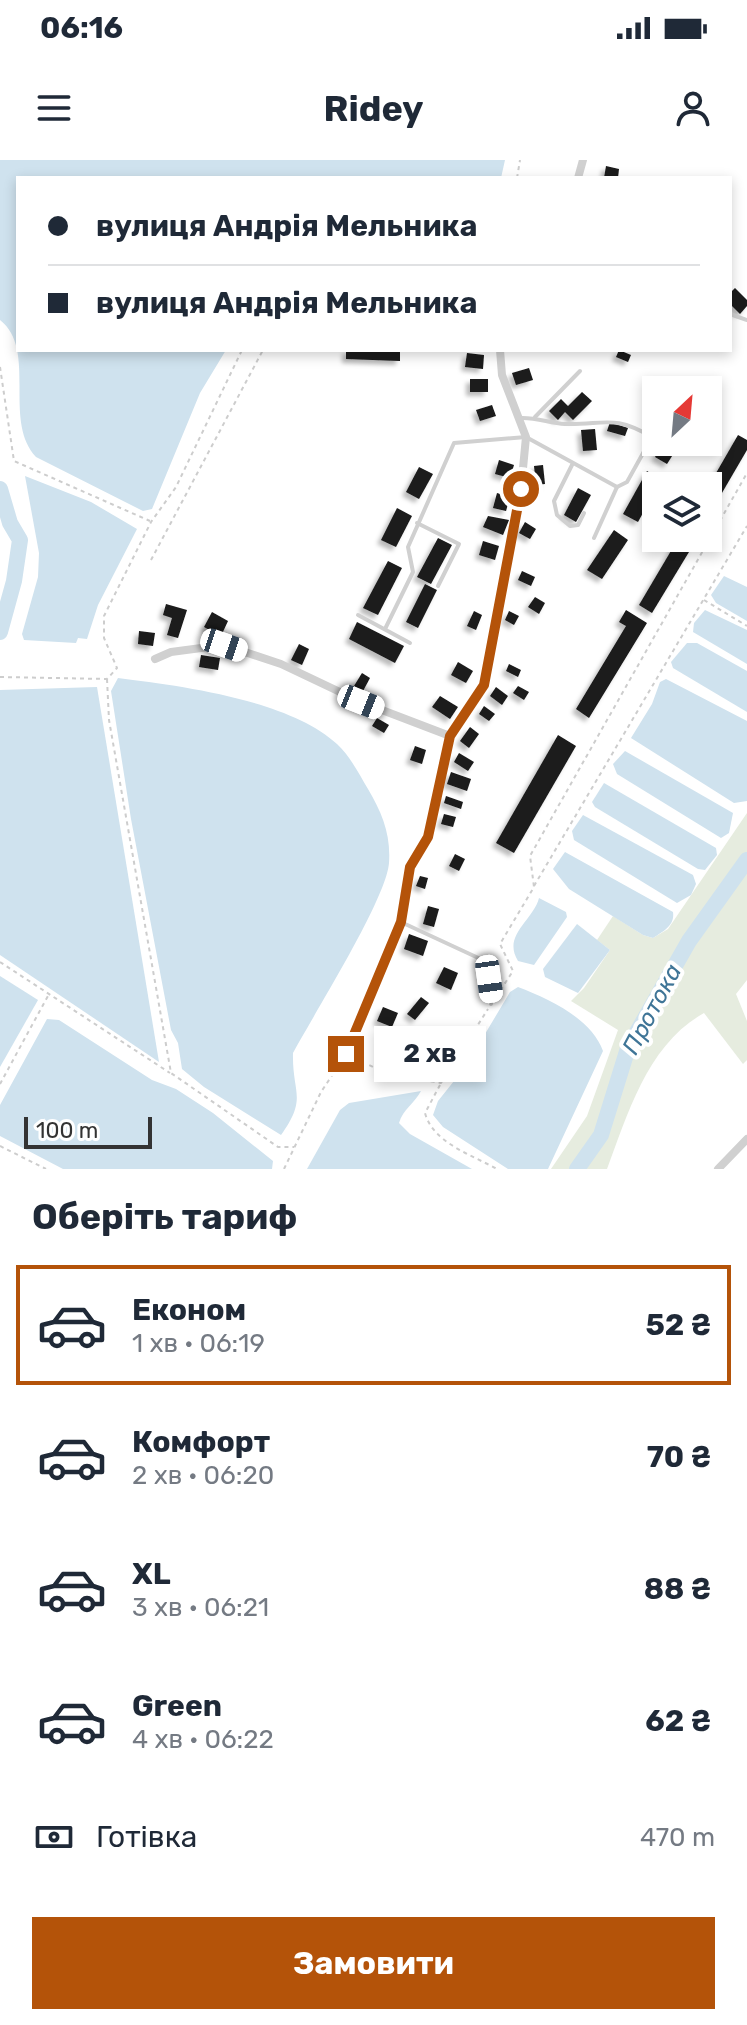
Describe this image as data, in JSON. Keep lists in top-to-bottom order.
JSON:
{
  "water": ["Протока"],
  "scale_bar": "100 m",
  "north": "top right",
  "page": {
    "status": "06:16",
    "header": "Ridey",
    "banner": ["вулиця Андрія Мельника", "вулиця Андрія Мельника"],
    "bubble": "2 хв",
    "scale": "100 m",
    "heading": "Оберіть тариф",
    "list": [
      {
        "name": "Економ",
        "note": "1 хв · 06:19",
        "value": "52 ₴"
      },
      {
        "name": "Комфорт",
        "note": "2 хв · 06:20",
        "value": "70 ₴"
      },
      {
        "name": "XL",
        "note": "3 хв · 06:21",
        "value": "88 ₴"
      },
      {
        "name": "Green",
        "note": "4 хв · 06:22",
        "value": "62 ₴"
      }
    ],
    "pay": ["Готівка", "470 m"],
    "buttons": "Замовити"
  }
}
